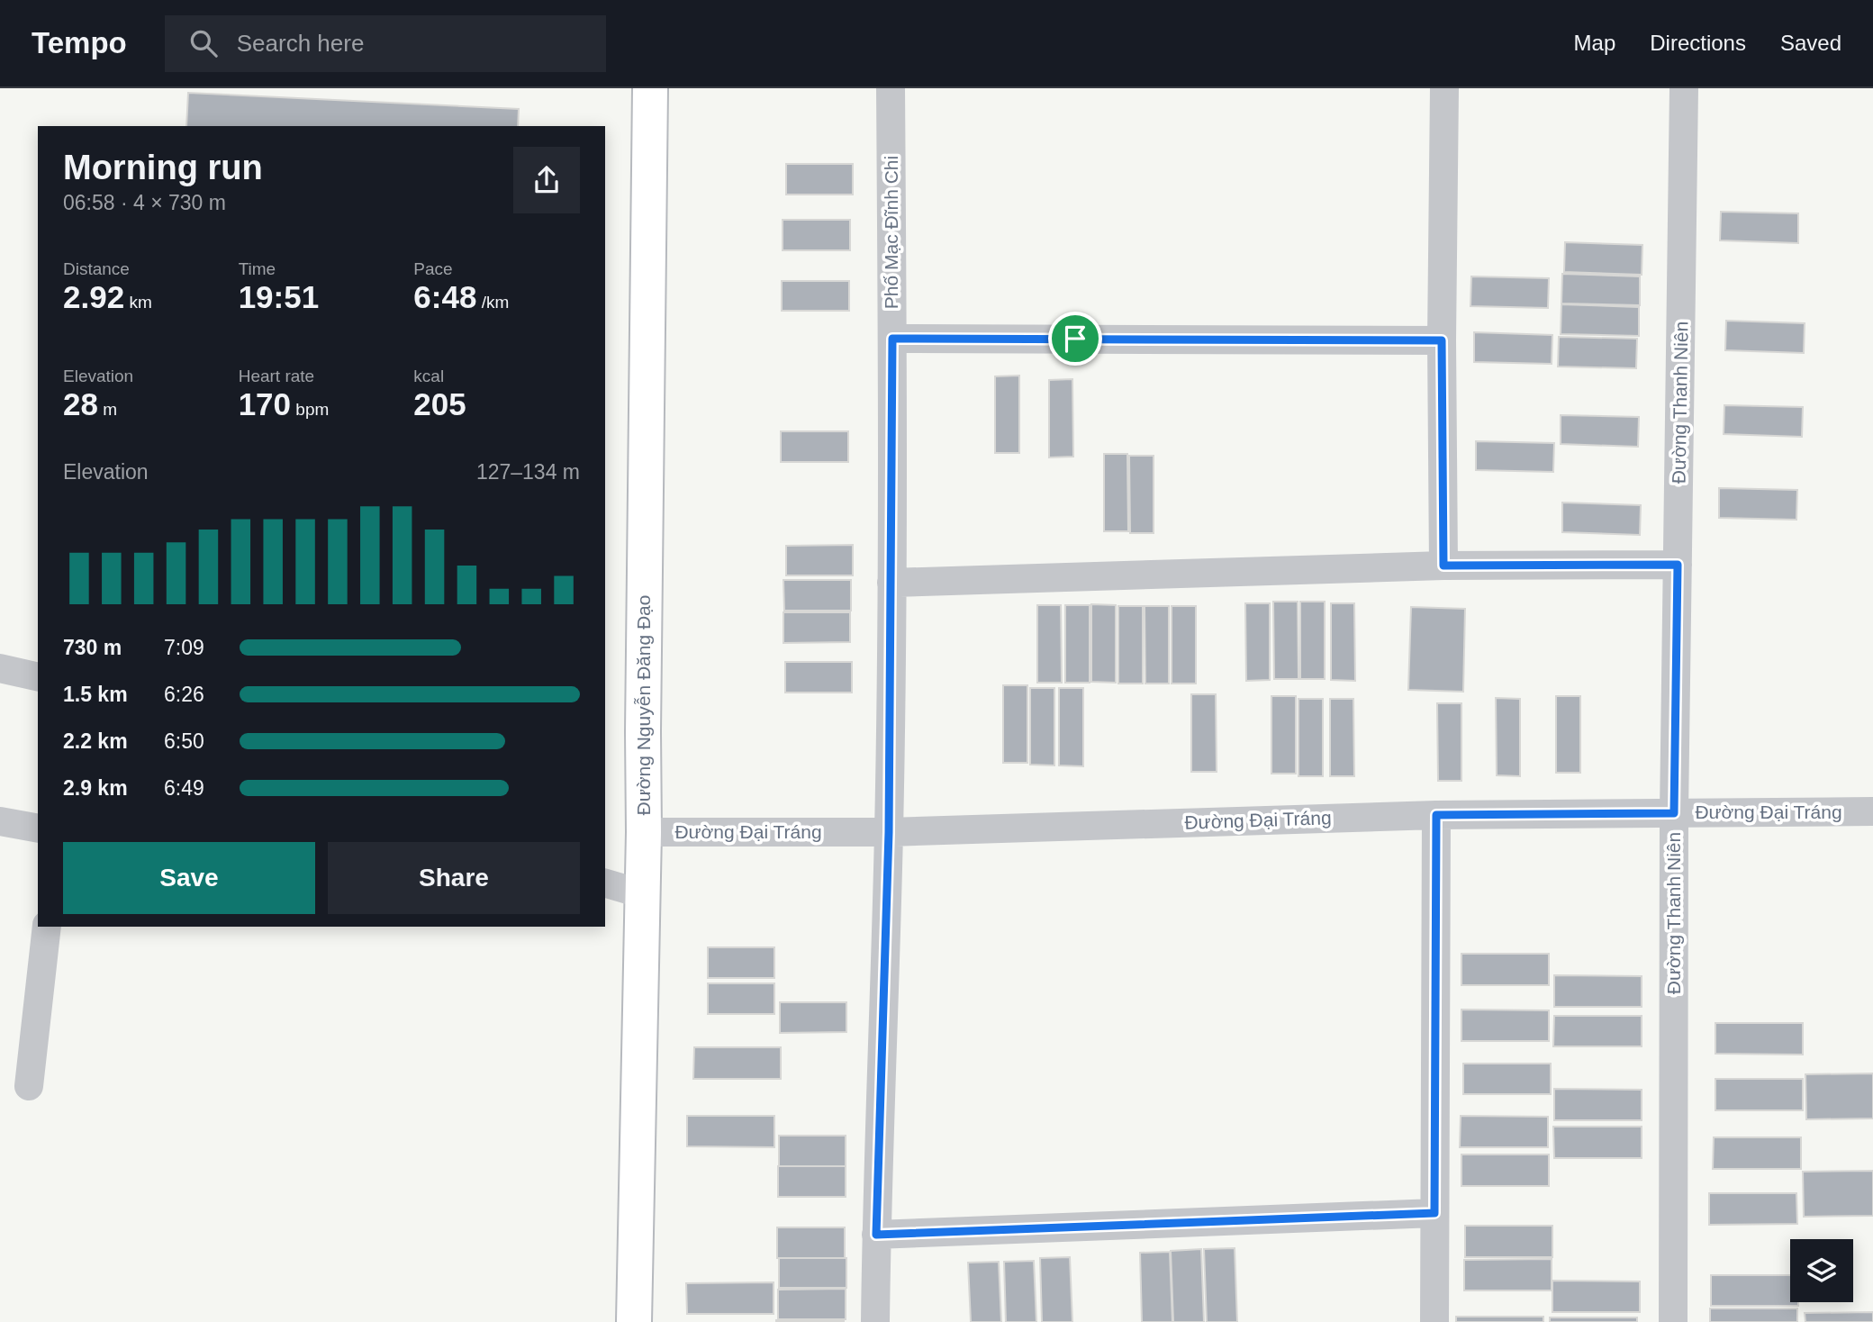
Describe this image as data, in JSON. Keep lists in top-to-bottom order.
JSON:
{
  "streets": {
    "main road": ["Đường Nguyễn Đăng Đạo"],
    "street": ["Phố Mạc Đĩnh Chi", "Đường Thanh Niên", "Đường Đại Tráng"]
  },
  "crossings": [
    ["Phố Mạc Đĩnh Chi", "Đường Đại Tráng"],
    ["Đường Thanh Niên", "Đường Đại Tráng"],
    ["Đường Nguyễn Đăng Đạo", "Đường Đại Tráng"]
  ],
  "page": {
    "header": "Tempo",
    "search": "Search here",
    "nav": ["Map", "Directions", "Saved"],
    "heading": ["Morning run", "06:58 · 4 × 730 m"],
    "stats": [
      ["Distance", "2.92 km"],
      ["Time", "19:51"],
      ["Pace", "6:48 /km"],
      ["Elevation", "28 m"],
      ["Heart rate", "170 bpm"],
      ["kcal", "205"]
    ],
    "chart": ["Elevation", "127–134 m"],
    "list": [
      {
        "name": "730 m",
        "note": "7:09"
      },
      {
        "name": "1.5 km",
        "note": "6:26"
      },
      {
        "name": "2.2 km",
        "note": "6:50"
      },
      {
        "name": "2.9 km",
        "note": "6:49"
      }
    ],
    "buttons": ["Save", "Share"]
  }
}
